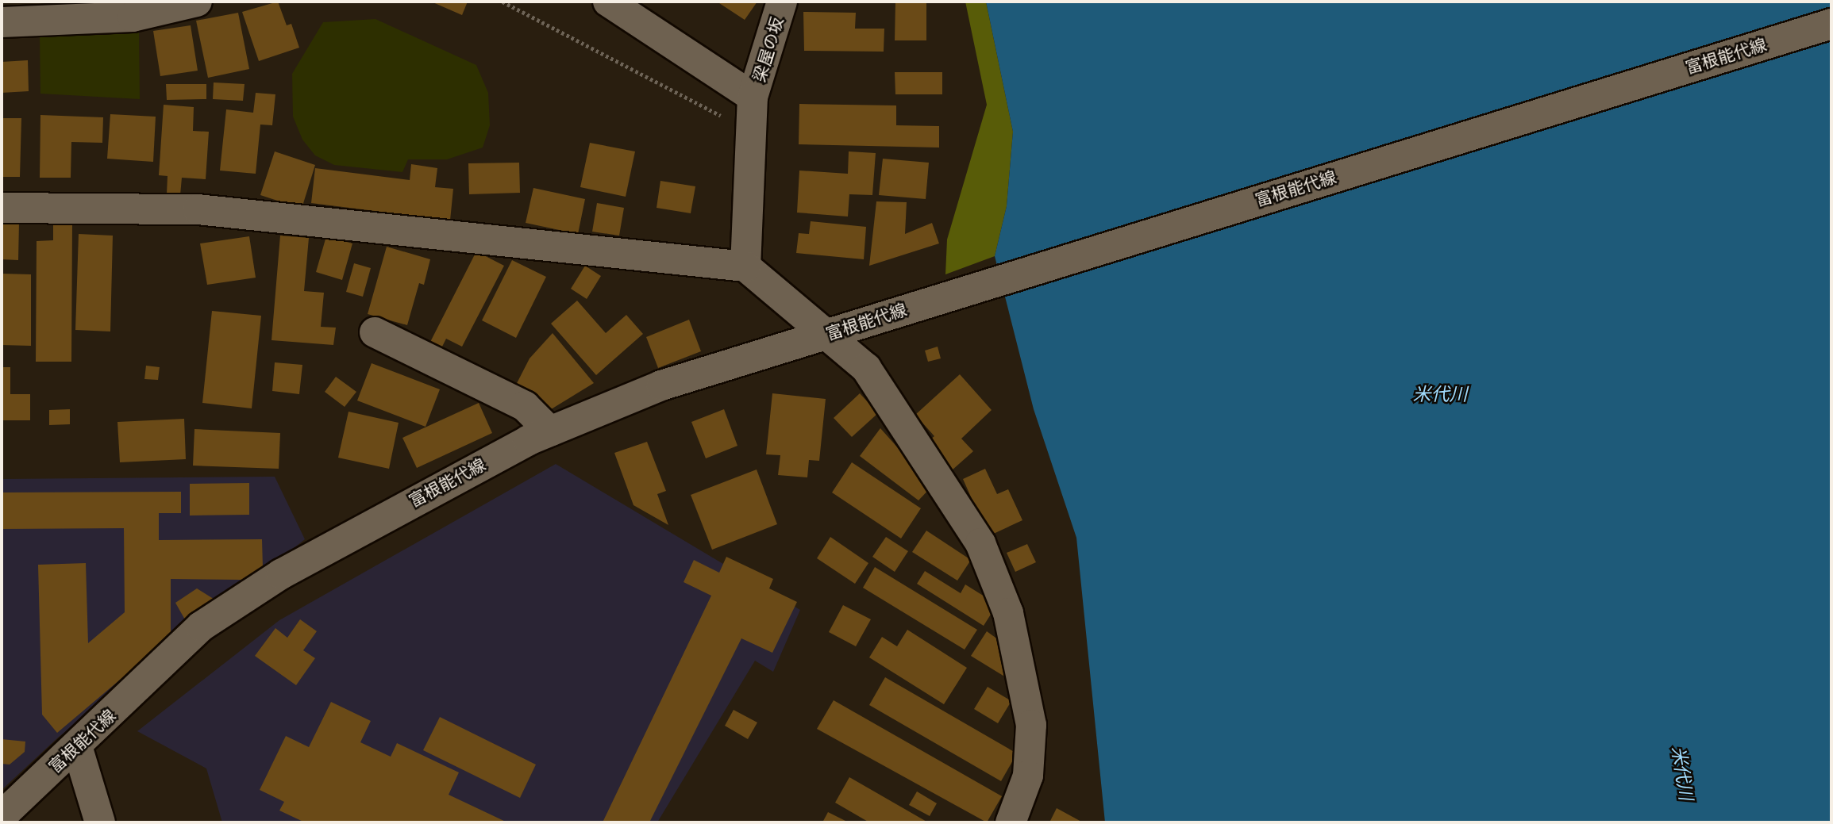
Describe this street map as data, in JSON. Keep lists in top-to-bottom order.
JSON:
{
  "streets": {
    "street": ["梁屋の坂", "富根能代線"]
  },
  "water": ["米代川"]
}
